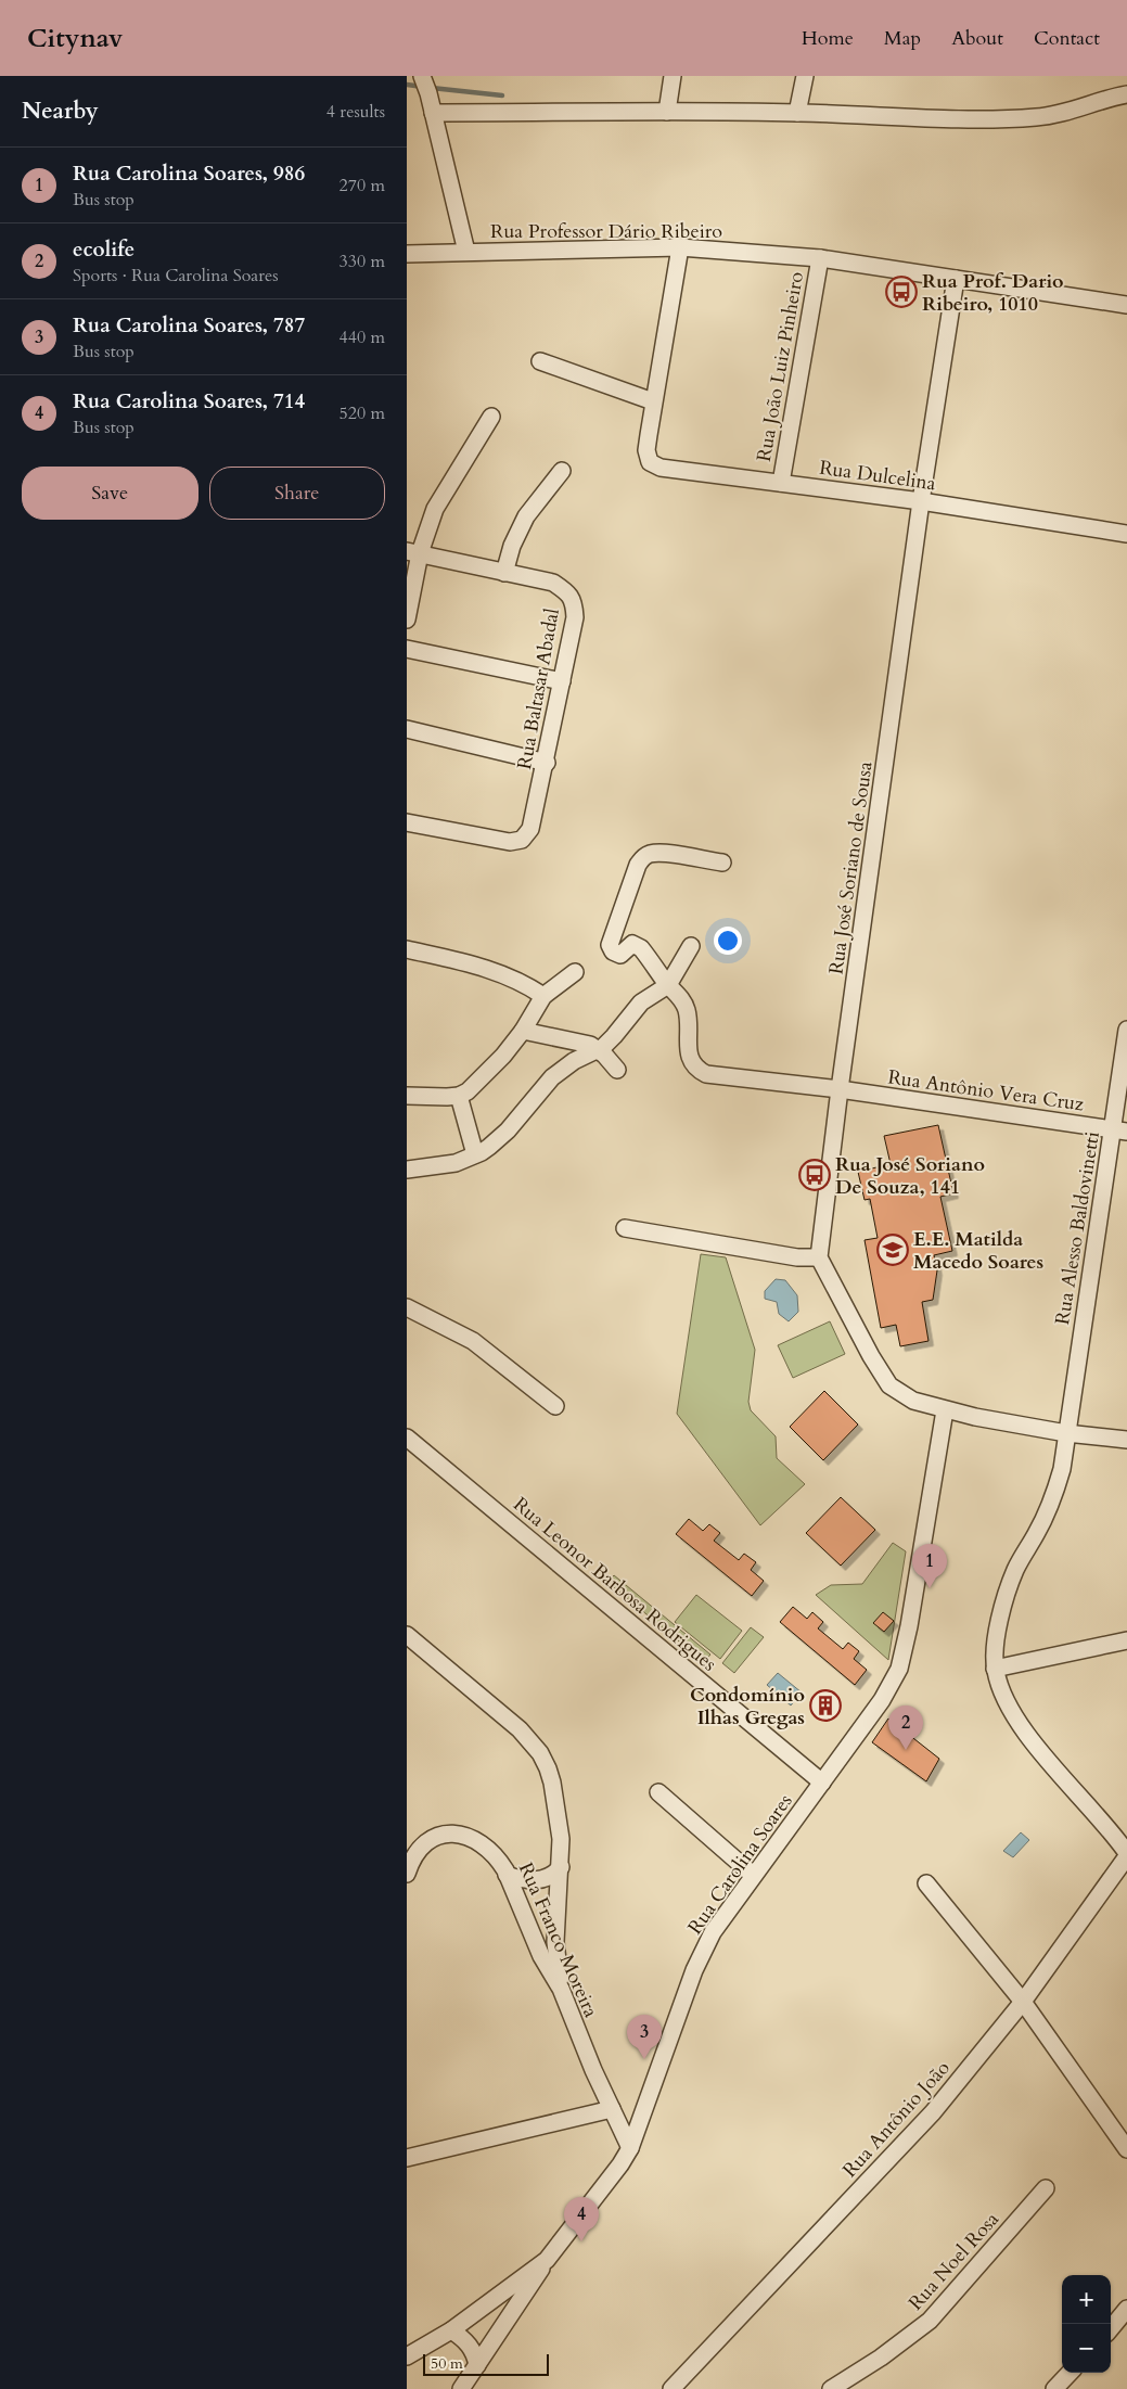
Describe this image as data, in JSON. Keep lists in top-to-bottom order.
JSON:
{
  "streets": {
    "street": [
      "Rua Professor Dário Ribeiro",
      "Rua João Luiz Pinheiro",
      "Rua Dulcelina",
      "Rua Baltasar Abadal",
      "Rua José Soriano de Sousa",
      "Rua Antônio Vera Cruz",
      "Rua Alesso Baldovinetti",
      "Rua Leonor Barbosa Rodrigues",
      "Rua Carolina Soares",
      "Rua Franco Moreira",
      "Rua Antônio João",
      "Rua Noel Rosa"
    ]
  },
  "crossings": [
    ["Rua Professor Dário Ribeiro", "Rua João Luiz Pinheiro"],
    ["Rua Professor Dário Ribeiro", "Rua José Soriano de Sousa"],
    ["Rua João Luiz Pinheiro", "Rua Dulcelina"],
    ["Rua Dulcelina", "Rua José Soriano de Sousa"],
    ["Rua José Soriano de Sousa", "Rua Antônio Vera Cruz"],
    ["Rua Antônio Vera Cruz", "Rua Alesso Baldovinetti"],
    ["Rua Leonor Barbosa Rodrigues", "Rua Carolina Soares"],
    ["Rua Carolina Soares", "Rua Franco Moreira"]
  ],
  "places": {
    "bus stop": ["Rua Prof. Dario Ribeiro, 1010", "Rua José Soriano De Souza, 141"],
    "school or university": ["E.E. Matilda Macedo Soares"],
    "building": ["Condomínio Ilhas Gregas"]
  },
  "scale_bar": "50 m",
  "page": {
    "header": "Citynav",
    "nav": [
      "Home",
      "Map",
      "About",
      "Contact"
    ],
    "heading": ["Nearby", "4 results"],
    "list": [
      {
        "mark": "1",
        "name": "Rua Carolina Soares, 986",
        "note": "Bus stop",
        "value": "270 m"
      },
      {
        "mark": "2",
        "name": "ecolife",
        "note": "Sports · Rua Carolina Soares",
        "value": "330 m"
      },
      {
        "mark": "3",
        "name": "Rua Carolina Soares, 787",
        "note": "Bus stop",
        "value": "440 m"
      },
      {
        "mark": "4",
        "name": "Rua Carolina Soares, 714",
        "note": "Bus stop",
        "value": "520 m"
      }
    ],
    "buttons": ["Save", "Share"],
    "pins": [
      "1",
      "2",
      "3",
      "4"
    ],
    "map_buttons": ["+", "−"],
    "scale": "50 m"
  }
}
